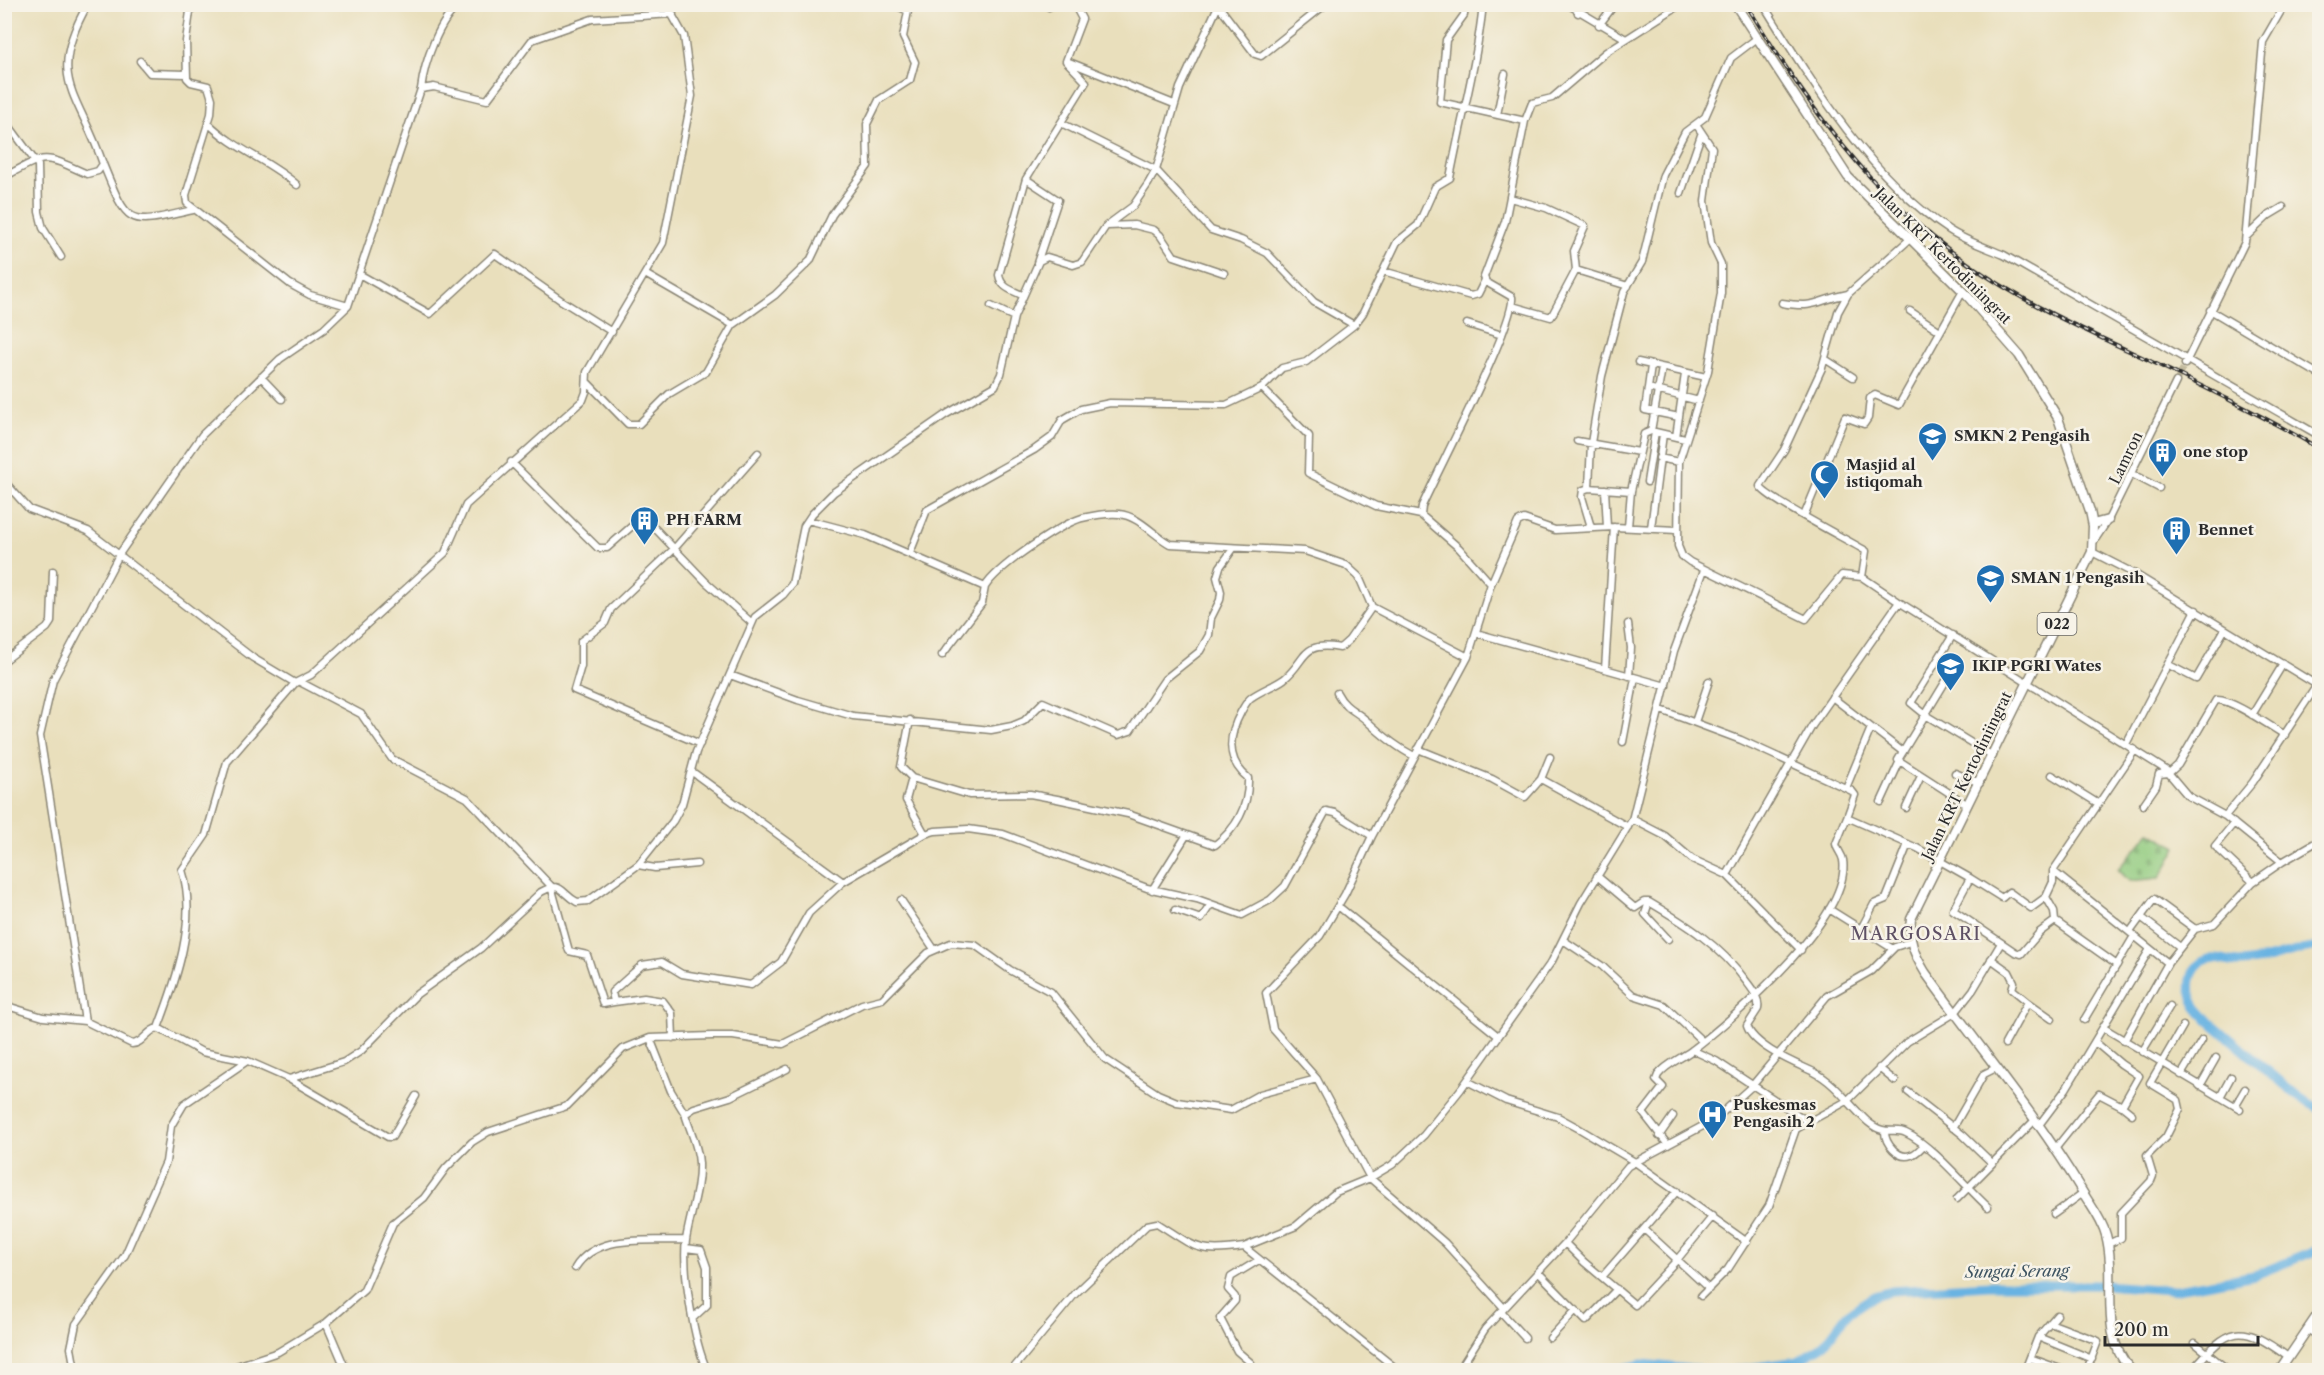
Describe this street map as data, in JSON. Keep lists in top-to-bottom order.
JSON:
{
  "streets": {
    "main road": ["Jalan KRT Kertodiniingrat", "022"],
    "street": ["Lamron"]
  },
  "crossings": [
    ["Jalan KRT Kertodiniingrat", "Lamron"]
  ],
  "districts": ["MARGOSARI"],
  "water": ["Sungai Serang"],
  "places": {
    "school or university": ["SMKN 2 Pengasih", "SMAN 1 Pengasih", "IKIP PGRI Wates"],
    "building": ["one stop", "PH FARM", "Bennet"],
    "mosque": ["Masjid al istiqomah"],
    "hospital": ["Puskesmas Pengasih 2"]
  },
  "scale_bar": "200 m"
}
